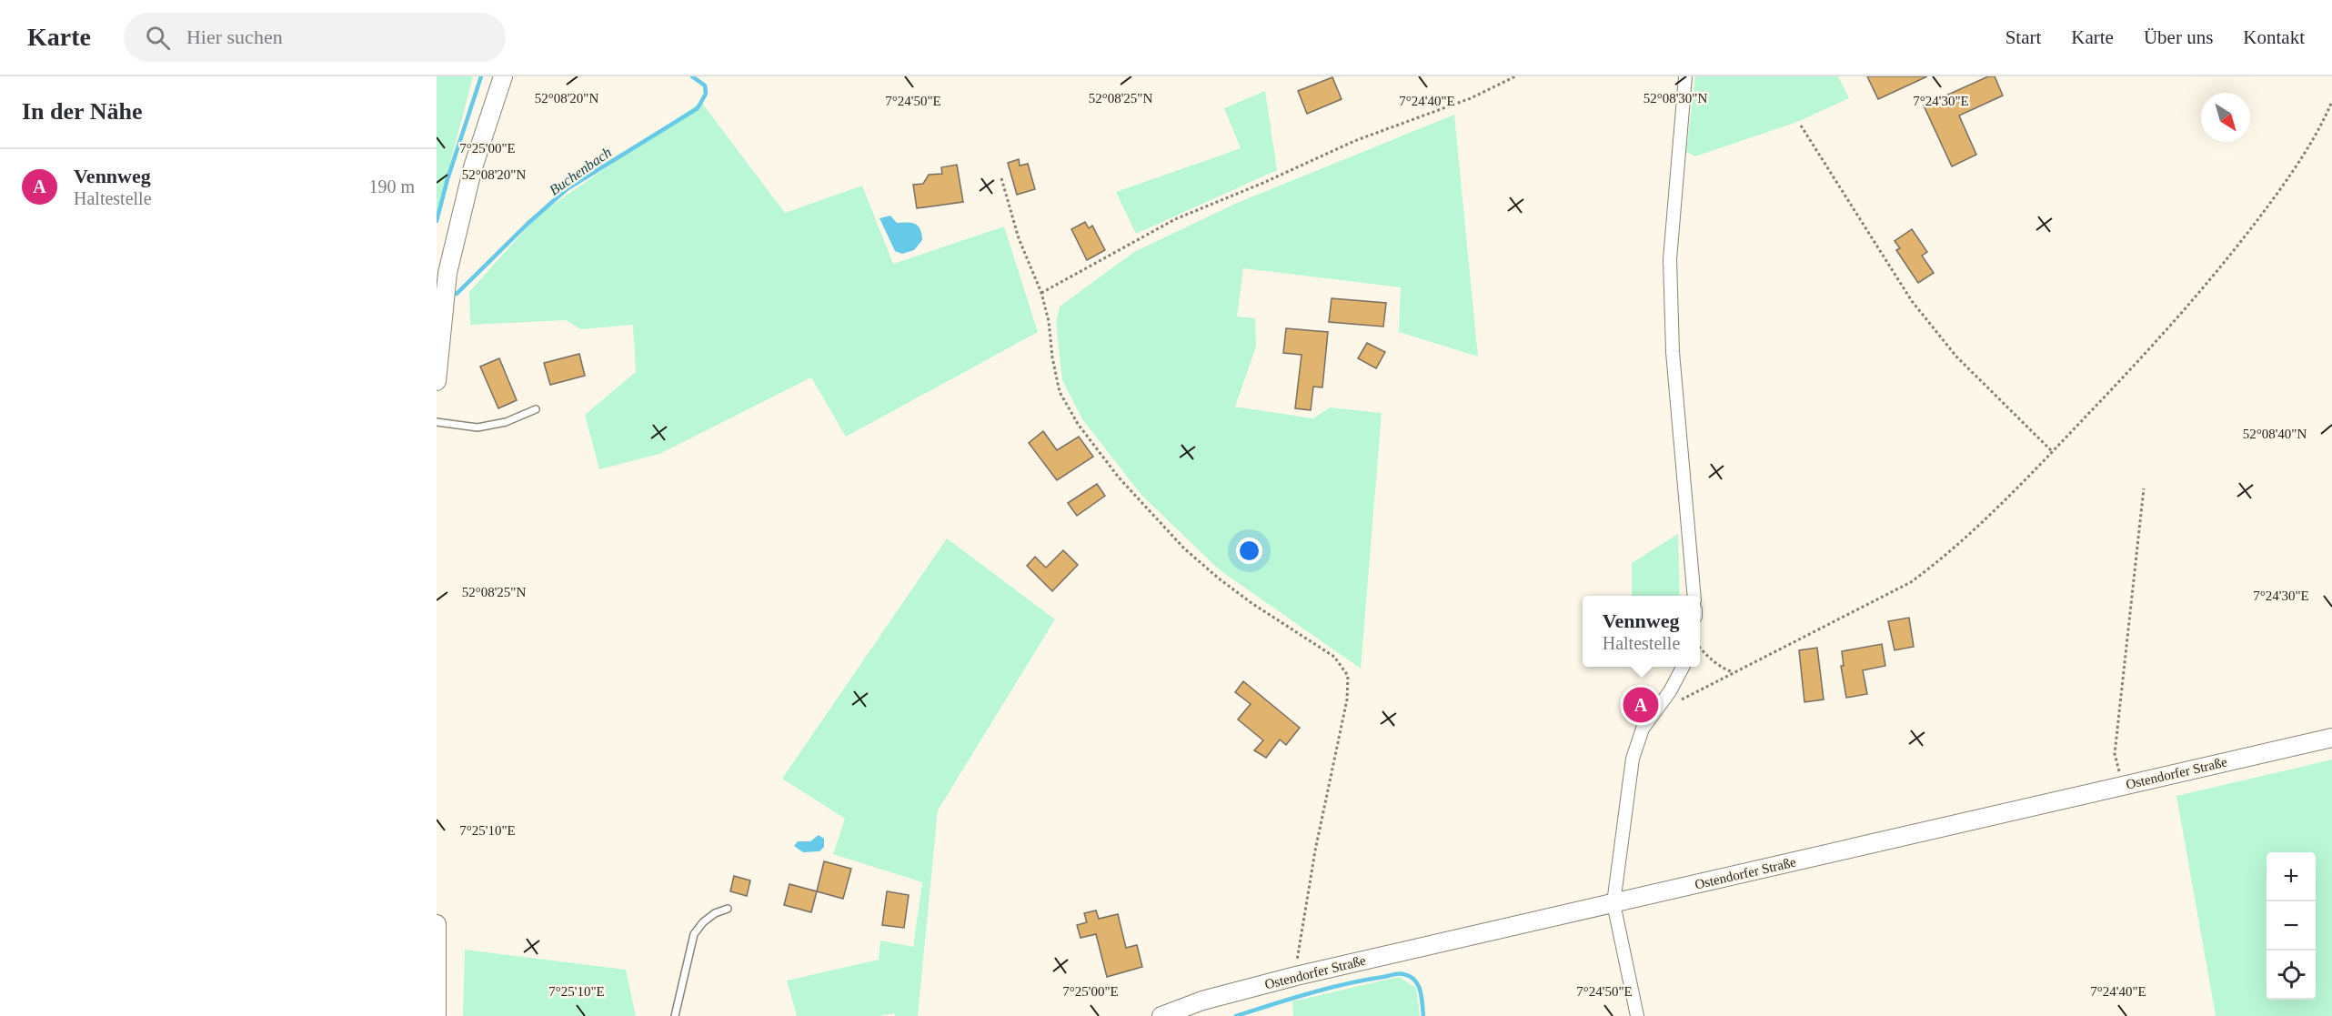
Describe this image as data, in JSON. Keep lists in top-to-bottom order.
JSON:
{
  "streets": {
    "main road": ["Ostendorfer Straße"]
  },
  "water": ["Buchenbach"],
  "north": "bottom right",
  "page": {
    "header": "Karte",
    "search": "Hier suchen",
    "nav": [
      "Start",
      "Karte",
      "Über uns",
      "Kontakt"
    ],
    "heading": "In der Nähe",
    "list": [
      {
        "mark": "A",
        "name": "Vennweg",
        "note": "Haltestelle",
        "value": "190 m"
      }
    ],
    "popup": ["Vennweg", "Haltestelle"],
    "pins": "A",
    "map_buttons": ["+", "−"]
  },
  "coordinates": [
    "52°08'20\"N",
    "52°08'25\"N",
    "52°08'30\"N",
    "7°24'50\"E",
    "7°24'40\"E",
    "7°24'30\"E",
    "7°25'00\"E",
    "52°08'40\"N",
    "7°25'10\"E"
  ]
}
